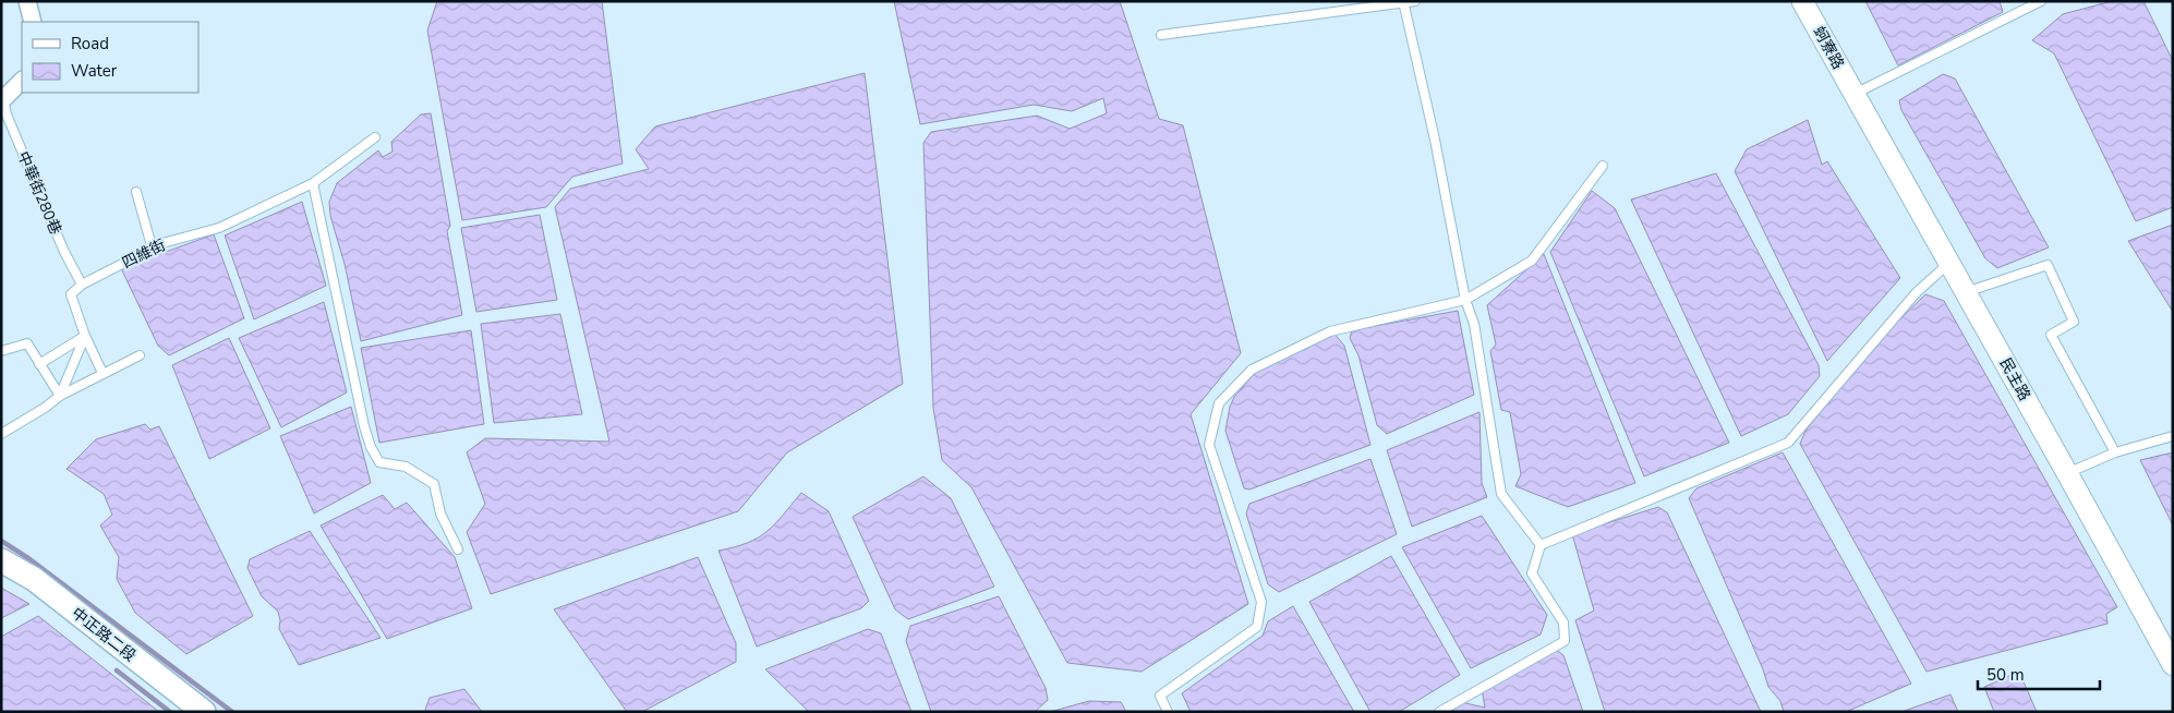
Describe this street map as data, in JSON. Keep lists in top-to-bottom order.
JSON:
{
  "streets": {
    "main road": ["中正路二段"],
    "street": ["蚵寮路", "民主路"],
    "lane": ["中華街280巷", "四維街"]
  },
  "crossings": [
    ["蚵寮路", "民主路"],
    ["中華街280巷", "四維街"]
  ],
  "legend": ["Road", "Water"],
  "scale_bar": "50 m"
}
